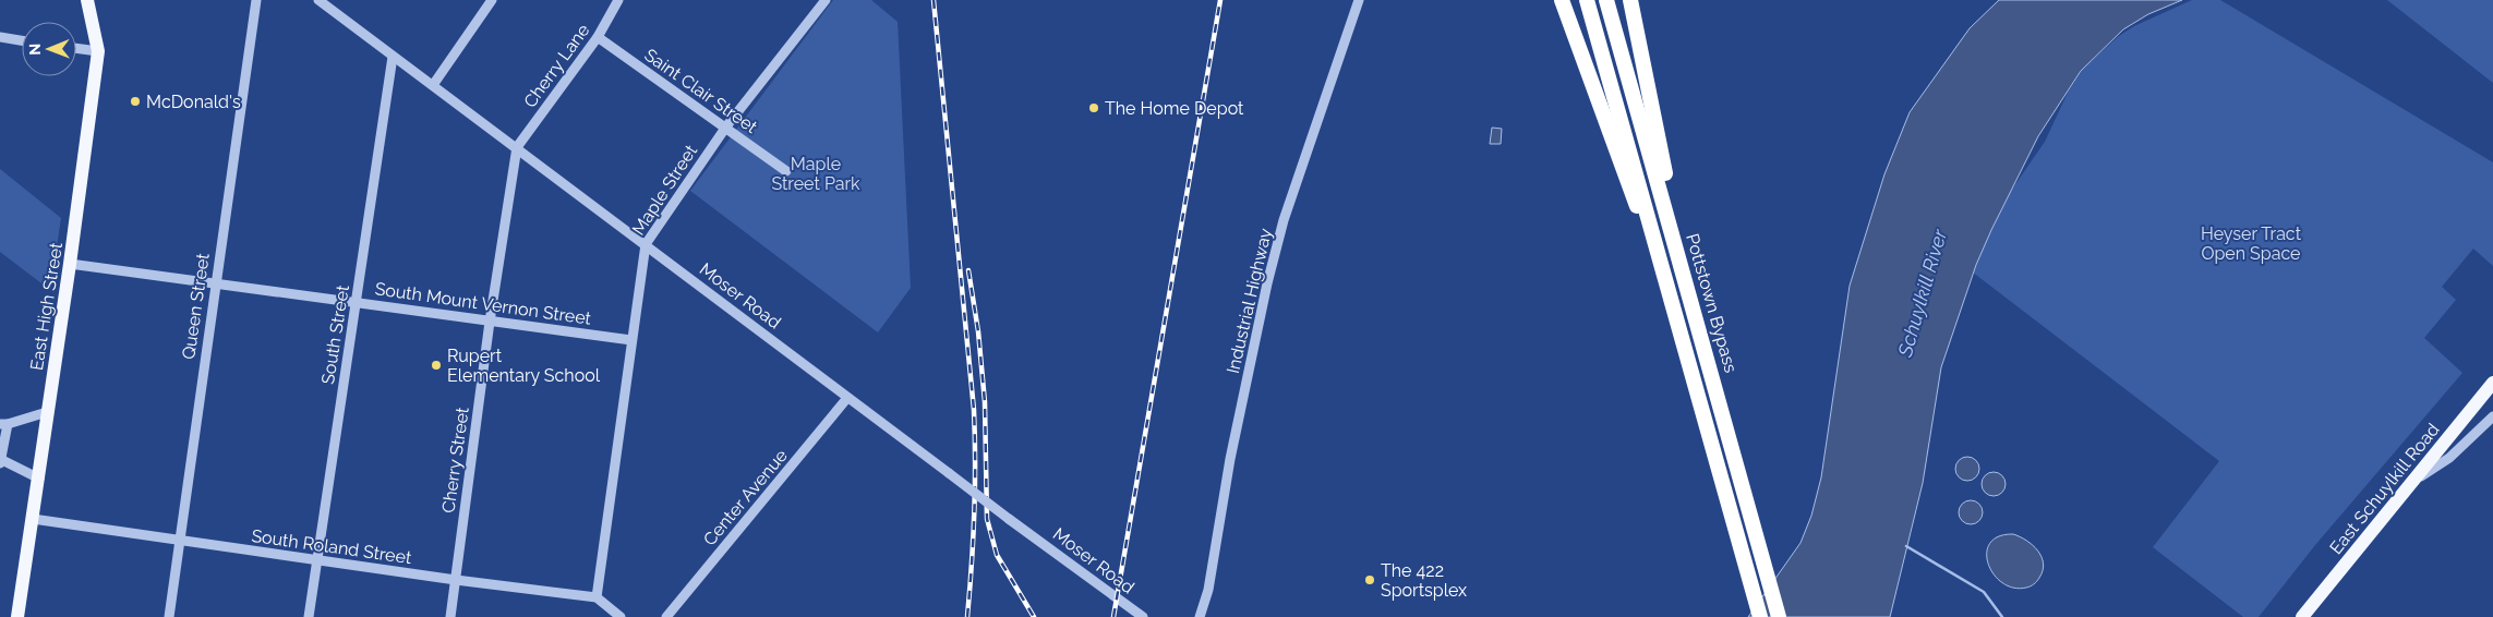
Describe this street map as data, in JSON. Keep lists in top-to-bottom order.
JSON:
{
  "streets": {
    "highway": ["Pottstown Bypass"],
    "main road": ["East High Street", "East Schuylkill Road"],
    "street": [
      "Cherry Lane",
      "Saint Clair Street",
      "Maple Street",
      "Moser Road",
      "Industrial Highway",
      "South Mount Vernon Street",
      "Queen Street",
      "South Street",
      "Cherry Street",
      "Center Avenue",
      "South Roland Street"
    ]
  },
  "crossings": [
    ["Cherry Lane", "Saint Clair Street"],
    ["Cherry Lane", "Moser Road"],
    ["Cherry Lane", "Cherry Street"],
    ["Saint Clair Street", "Maple Street"],
    ["Maple Street", "Moser Road"],
    ["Maple Street", "South Mount Vernon Street"],
    ["Maple Street", "South Roland Street"],
    ["Moser Road", "South Street"],
    ["Moser Road", "Cherry Street"],
    ["Moser Road", "Center Avenue"],
    ["South Mount Vernon Street", "East High Street"],
    ["South Mount Vernon Street", "Queen Street"],
    ["South Mount Vernon Street", "South Street"],
    ["South Mount Vernon Street", "Cherry Street"],
    ["East High Street", "South Roland Street"],
    ["Queen Street", "South Roland Street"],
    ["South Street", "South Roland Street"],
    ["Cherry Street", "South Roland Street"]
  ],
  "water": ["Schuylkill River"],
  "parks": ["Maple Street Park", "Heyser Tract Open Space"],
  "places": [
    "McDonald's",
    "The Home Depot",
    "Rupert Elementary School",
    "The 422 Sportsplex"
  ],
  "north": "left"
}
